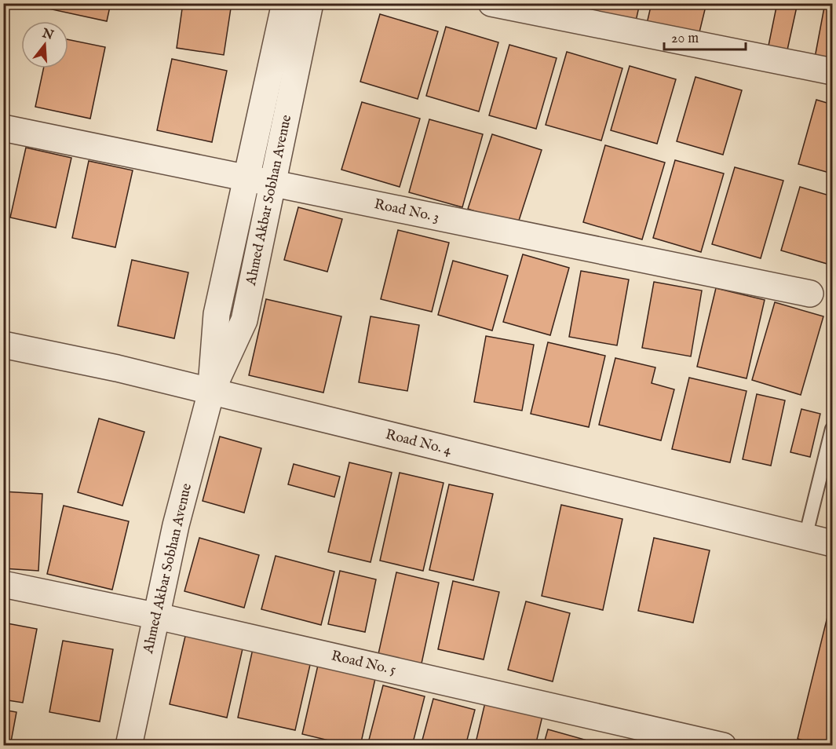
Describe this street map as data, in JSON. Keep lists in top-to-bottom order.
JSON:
{
  "streets": {
    "street": [
      "Ahmed Akbar Sobhan Avenue",
      "Road No. 3",
      "Road No. 4",
      "Road No. 5"
    ]
  },
  "crossings": [
    ["Ahmed Akbar Sobhan Avenue", "Road No. 3"],
    ["Ahmed Akbar Sobhan Avenue", "Road No. 4"],
    ["Ahmed Akbar Sobhan Avenue", "Road No. 5"]
  ],
  "scale_bar": "20 m",
  "north": "top"
}
